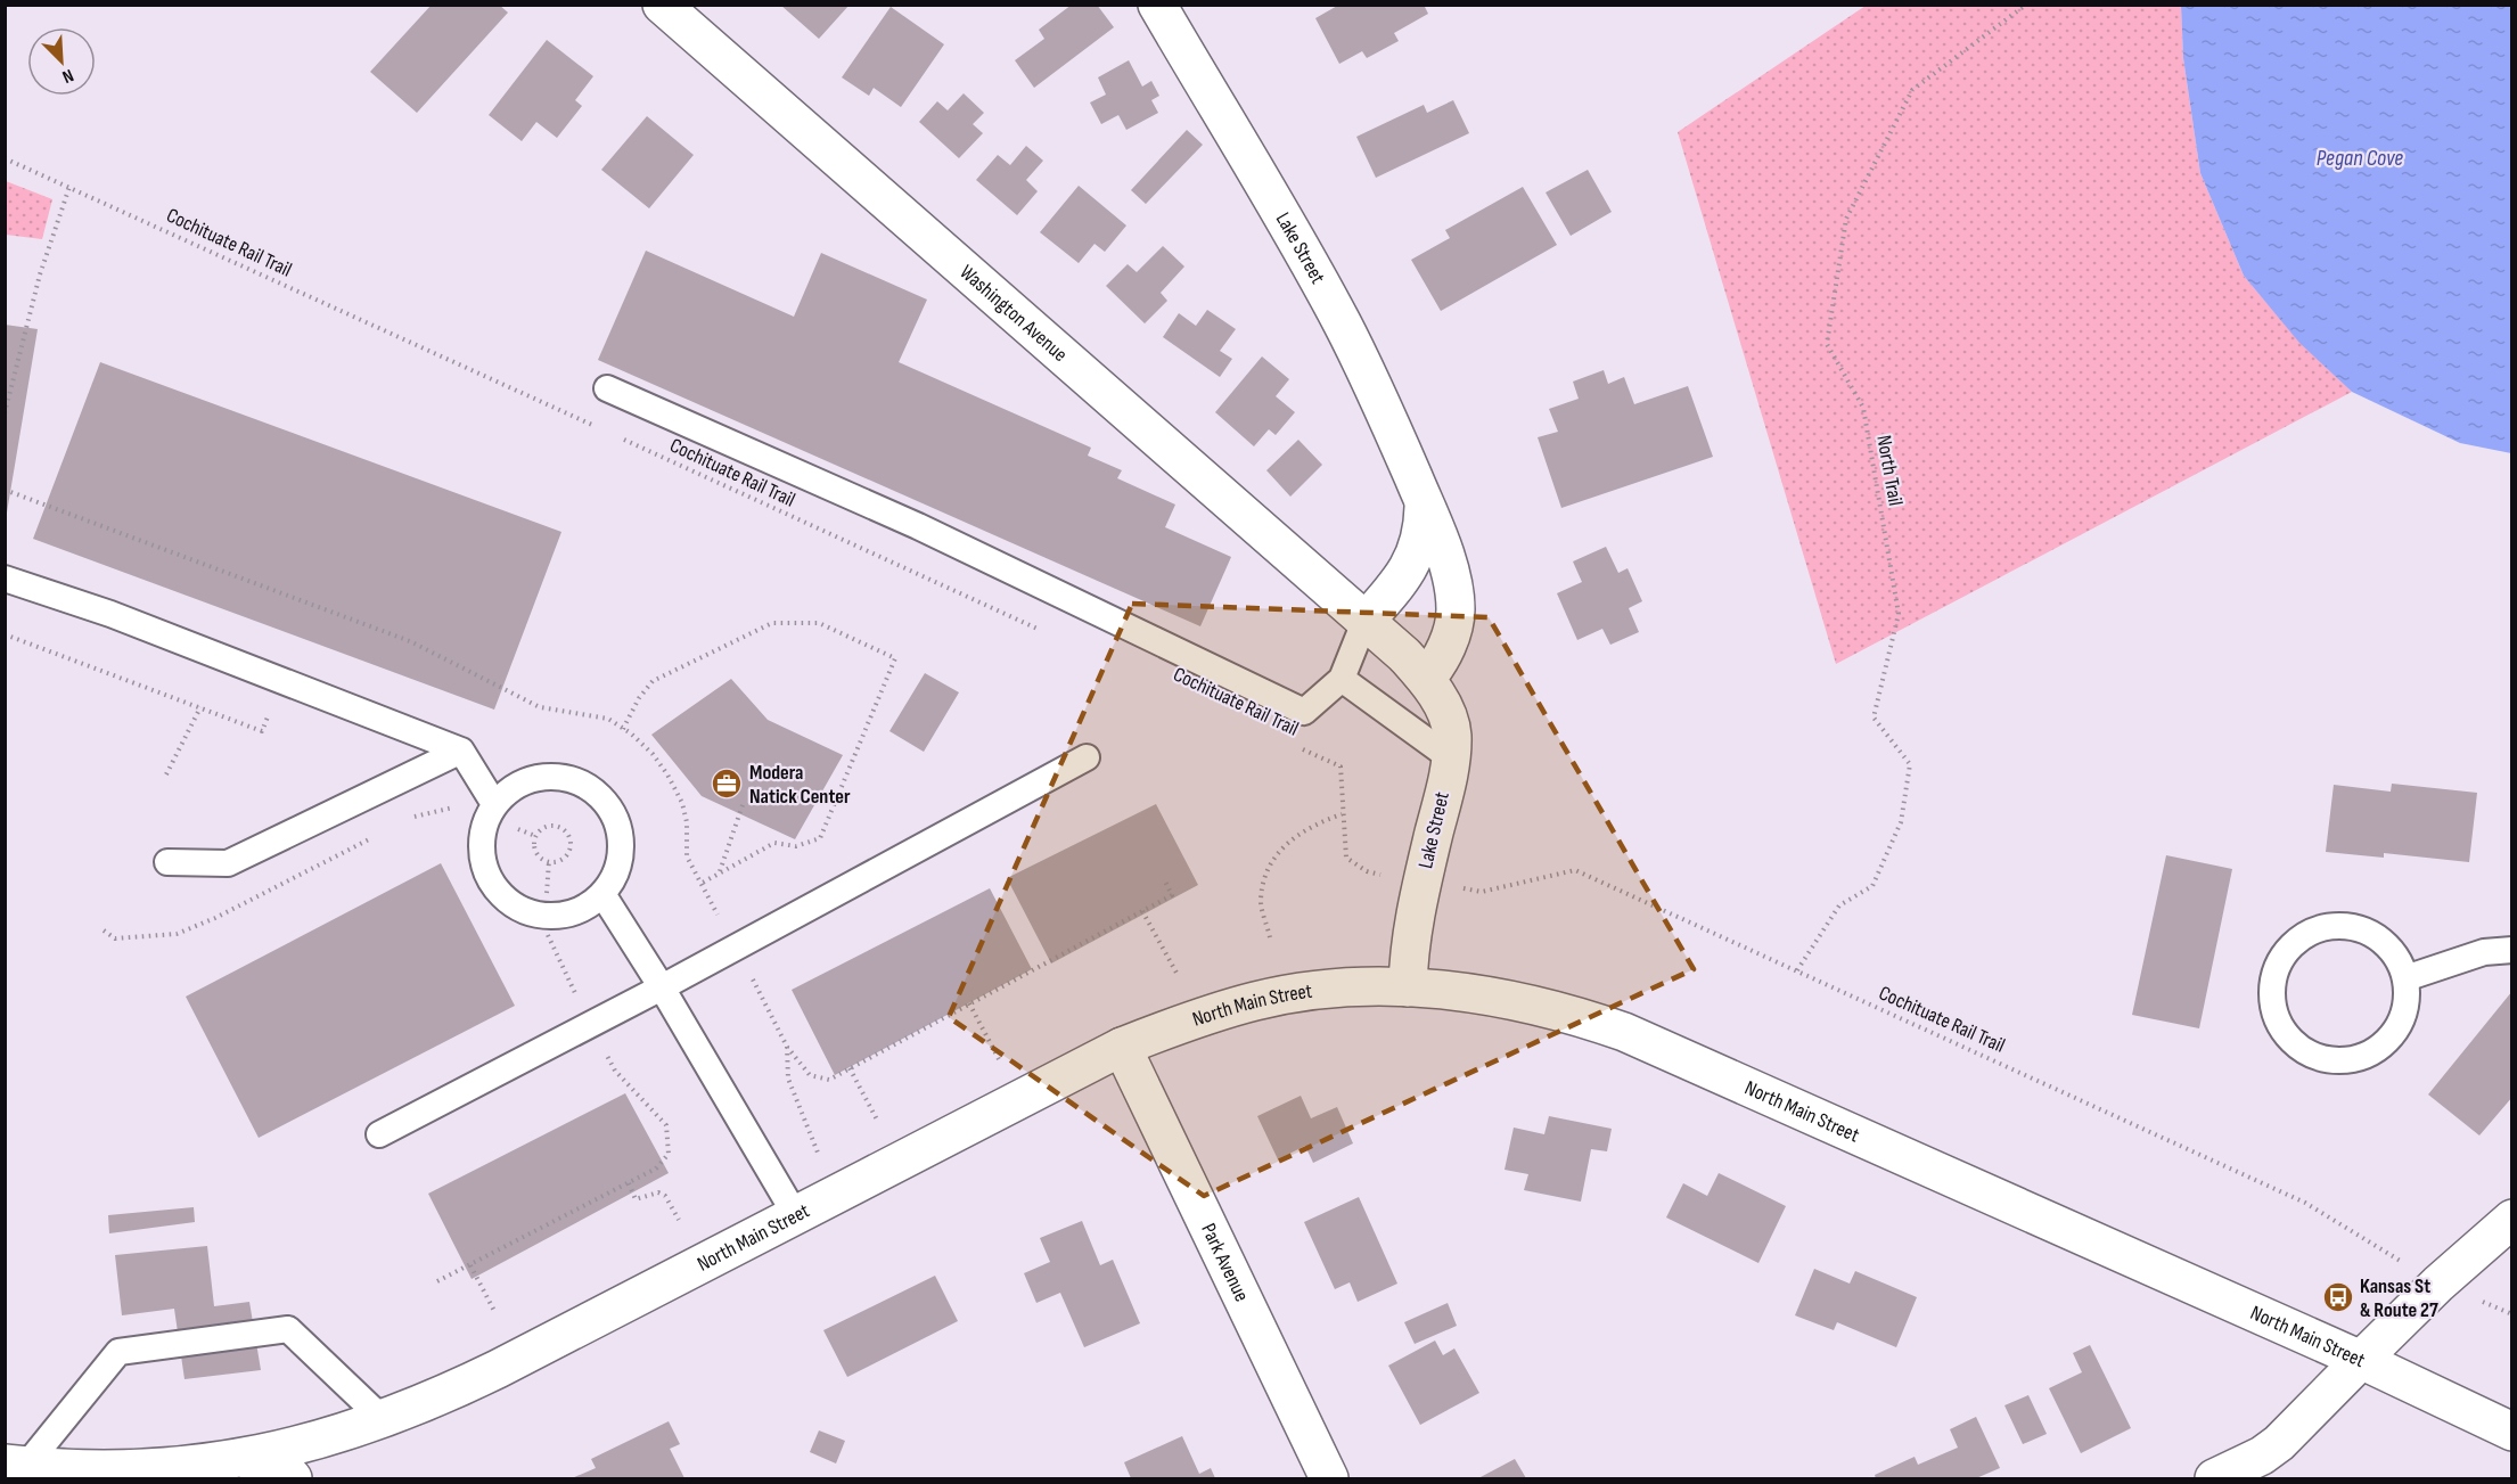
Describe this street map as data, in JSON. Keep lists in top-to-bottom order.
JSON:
{
  "streets": {
    "street": [
      "Lake Street",
      "Washington Avenue",
      "North Main Street",
      "Park Avenue"
    ],
    "path": ["Cochituate Rail Trail", "North Trail"]
  },
  "crossings": [
    ["Cochituate Rail Trail", "North Trail"],
    ["Lake Street", "Washington Avenue"],
    ["Lake Street", "North Main Street"],
    ["North Main Street", "Park Avenue"]
  ],
  "water": ["Pegan Cove"],
  "places": {
    "office": ["Modera Natick Center"],
    "bus stop": ["Kansas St & Route 27"]
  },
  "north": "bottom right"
}
